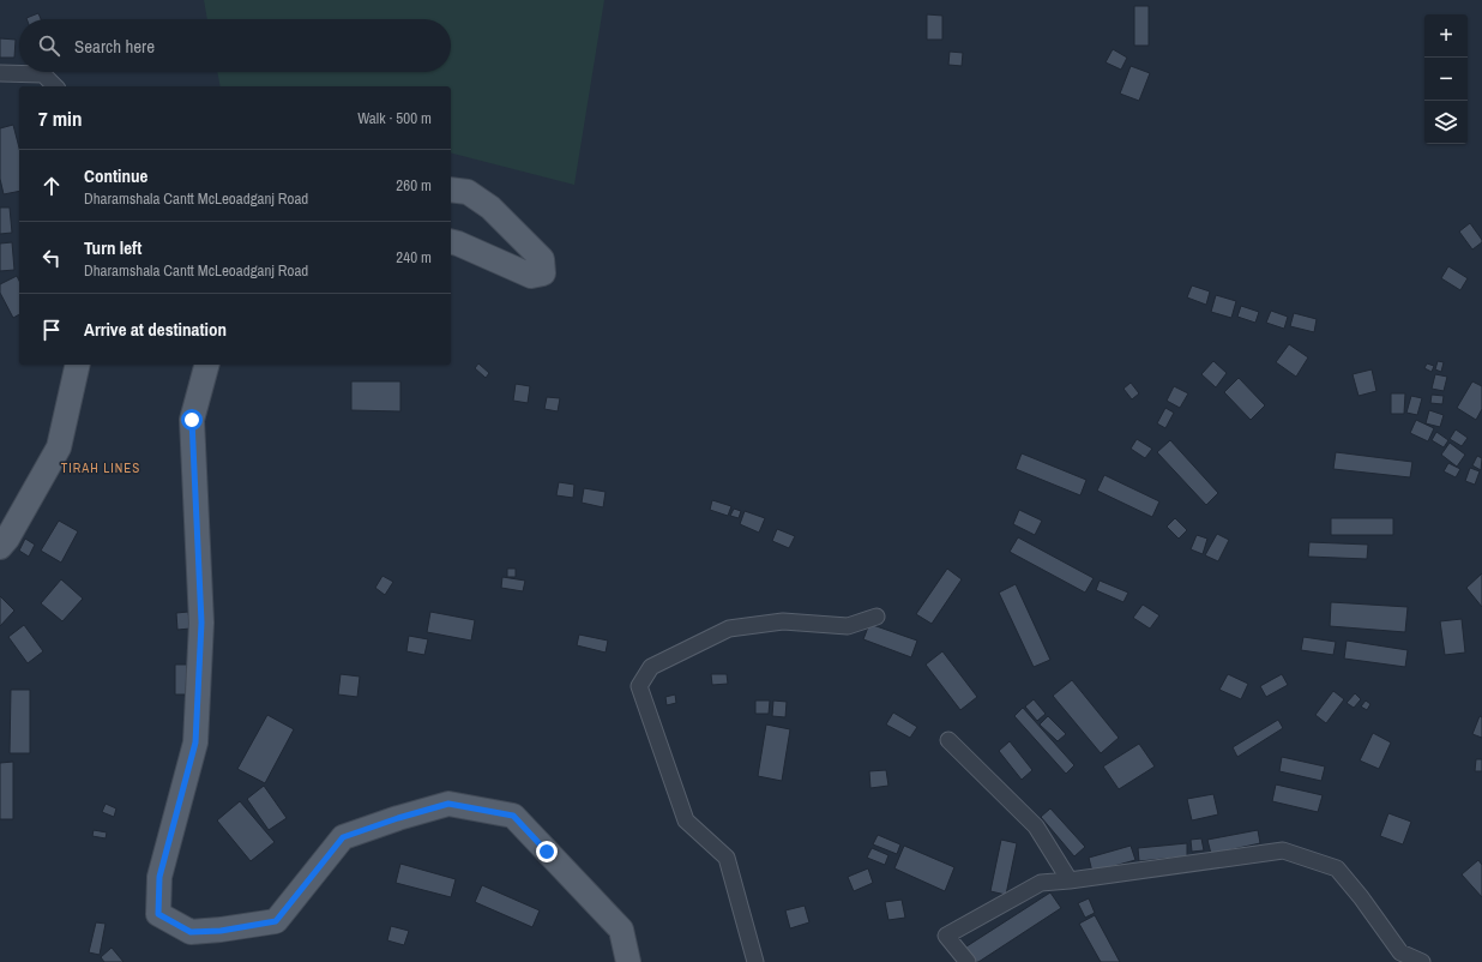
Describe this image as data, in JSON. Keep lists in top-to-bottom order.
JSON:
{
  "districts": ["TIRAH LINES"],
  "page": {
    "map_buttons": ["+", "−"],
    "search": "Search here",
    "heading": ["7 min", "Walk · 500 m"],
    "list": [
      ["Continue", "Dharamshala Cantt McLeoadganj Road", "260 m"],
      ["Turn left", "Dharamshala Cantt McLeoadganj Road", "240 m"],
      "Arrive at destination"
    ]
  }
}
